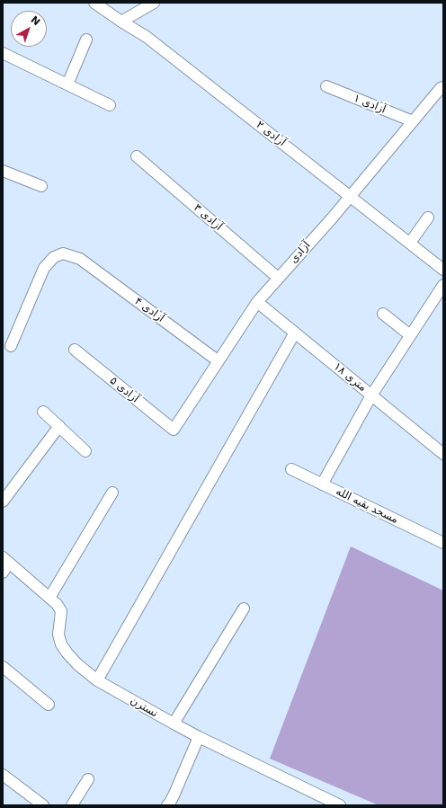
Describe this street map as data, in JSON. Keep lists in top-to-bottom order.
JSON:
{
  "streets": {
    "street": [
      "آزادی ۱",
      "آزادی ۲",
      "آزادی ۳",
      "آزادی",
      "آزادی ۴",
      "۱۸ متری",
      "آزادی ۵",
      "مسجد بقیه الله",
      "نسترن"
    ]
  },
  "crossings": [
    ["آزادی ۱", "آزادی"],
    ["آزادی ۲", "آزادی"],
    ["آزادی ۳", "آزادی"],
    ["آزادی", "آزادی ۴"],
    ["آزادی", "۱۸ متری"],
    ["آزادی", "آزادی ۵"]
  ],
  "north": "top right"
}
